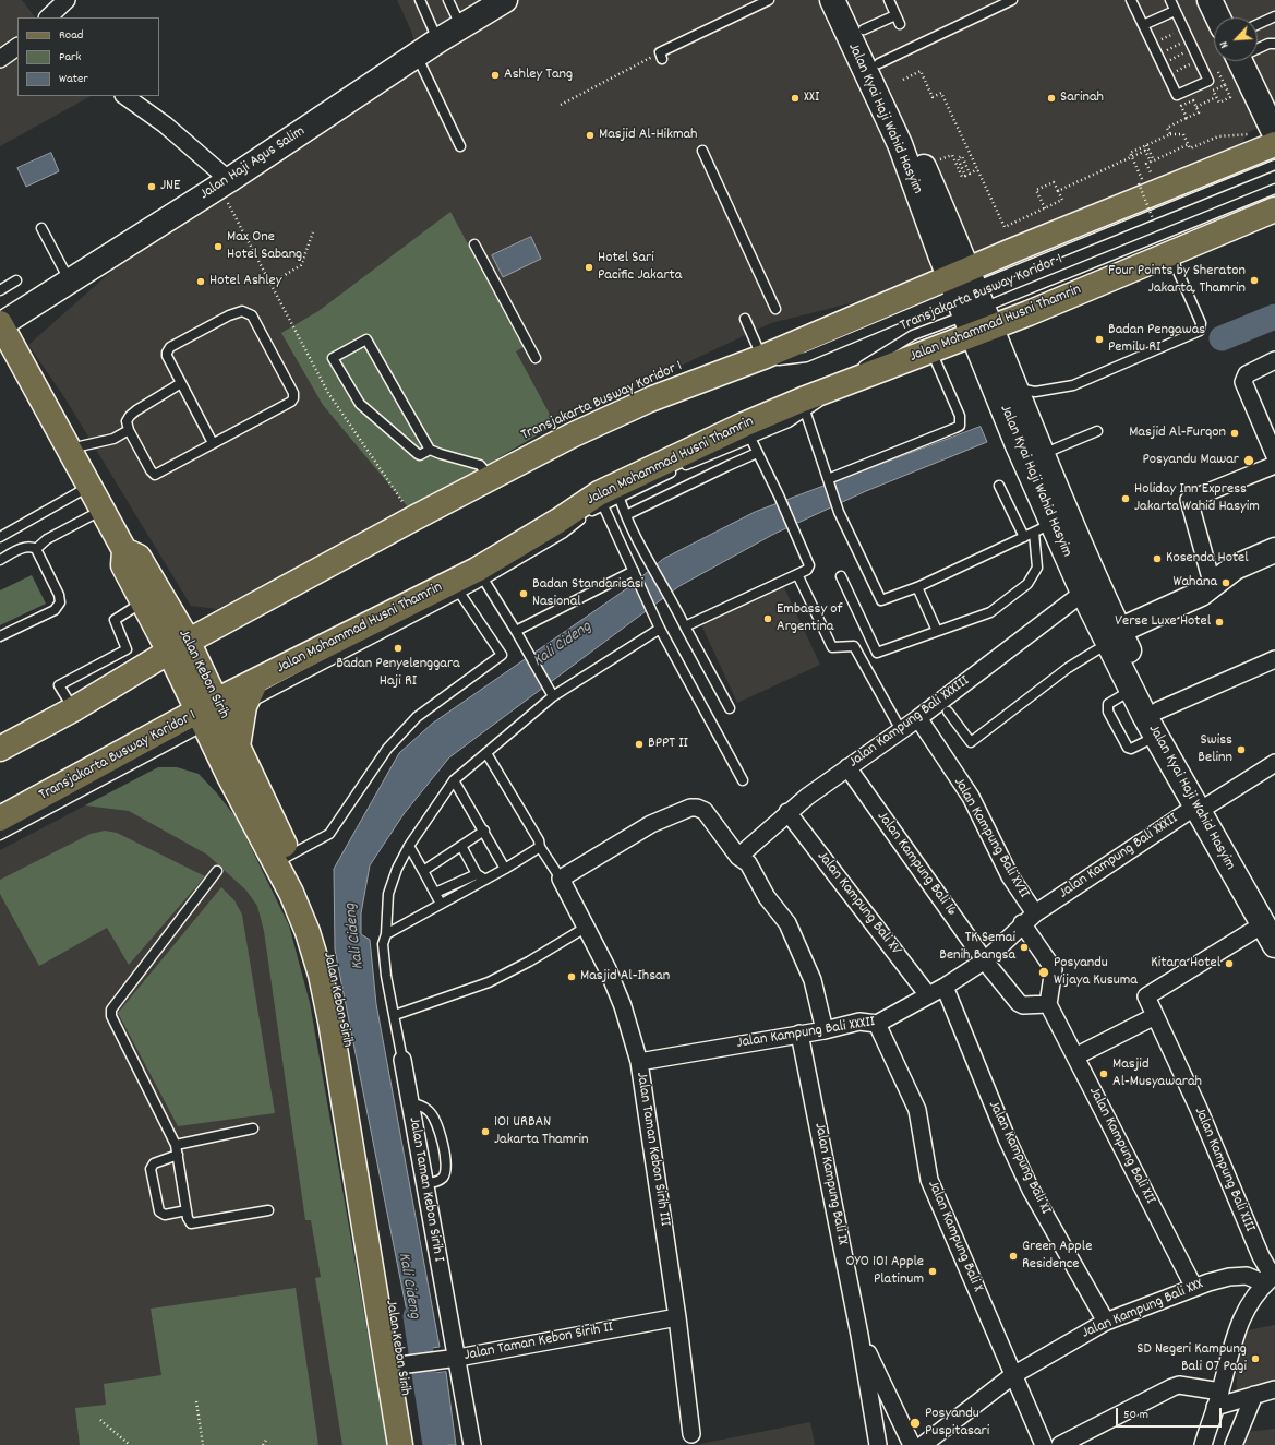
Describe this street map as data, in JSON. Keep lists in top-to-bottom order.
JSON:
{
  "streets": {
    "main road": [
      "Jalan Kyai Haji Wahid Hasyim",
      "Jalan Haji Agus Salim",
      "Jalan Mohammad Husni Thamrin",
      "Jalan Kebon Sirih"
    ],
    "street": [
      "Jalan Kampung Bali XXXIII",
      "Jalan Kampung Bali XVII",
      "Jalan Kampung Bali XXXII",
      "Jalan Kampung Bali 16",
      "Jalan Kampung Bali XV",
      "Jalan Kampung Bali XII",
      "Jalan Taman Kebon Sirih III",
      "Jalan Kampung Bali XI",
      "Jalan Kampung Bali XIII",
      "Jalan Kampung Bali IX",
      "Jalan Taman Kebon Sirih I",
      "Jalan Kampung Bali X",
      "Jalan Kampung Bali XXX",
      "Jalan Taman Kebon Sirih II"
    ],
    "lane": ["Transjakarta Busway Koridor 1"]
  },
  "crossings": [
    ["Jalan Kyai Haji Wahid Hasyim", "Transjakarta Busway Koridor 1"],
    ["Jalan Kyai Haji Wahid Hasyim", "Jalan Mohammad Husni Thamrin"],
    ["Jalan Kyai Haji Wahid Hasyim", "Jalan Kampung Bali XXXIII"],
    ["Jalan Kyai Haji Wahid Hasyim", "Jalan Kampung Bali XXXII"],
    ["Jalan Kyai Haji Wahid Hasyim", "Jalan Kampung Bali XIII"],
    ["Jalan Haji Agus Salim", "Jalan Kebon Sirih"],
    ["Transjakarta Busway Koridor 1", "Jalan Mohammad Husni Thamrin"],
    ["Transjakarta Busway Koridor 1", "Jalan Kebon Sirih"],
    ["Jalan Mohammad Husni Thamrin", "Jalan Kebon Sirih"],
    ["Jalan Kebon Sirih", "Jalan Taman Kebon Sirih II"],
    ["Jalan Kampung Bali XXXIII", "Jalan Kampung Bali XVII"],
    ["Jalan Kampung Bali XXXIII", "Jalan Kampung Bali 16"],
    ["Jalan Kampung Bali XXXIII", "Jalan Kampung Bali XV"],
    ["Jalan Kampung Bali XVII", "Jalan Kampung Bali XXXII"],
    ["Jalan Kampung Bali XXXII", "Jalan Kampung Bali 16"],
    ["Jalan Kampung Bali XXXII", "Jalan Kampung Bali XV"],
    ["Jalan Kampung Bali XXXII", "Jalan Taman Kebon Sirih III"],
    ["Jalan Kampung Bali XXXII", "Jalan Kampung Bali XI"],
    ["Jalan Kampung Bali XXXII", "Jalan Kampung Bali IX"],
    ["Jalan Kampung Bali XXXII", "Jalan Kampung Bali X"],
    ["Jalan Kampung Bali XII", "Jalan Kampung Bali XXX"],
    ["Jalan Taman Kebon Sirih III", "Jalan Taman Kebon Sirih II"],
    ["Jalan Kampung Bali XI", "Jalan Kampung Bali XXX"],
    ["Jalan Kampung Bali XIII", "Jalan Kampung Bali XXX"],
    ["Jalan Taman Kebon Sirih I", "Jalan Taman Kebon Sirih II"],
    ["Jalan Kampung Bali X", "Jalan Kampung Bali XXX"]
  ],
  "water": ["Kali Cideng"],
  "places": [
    "Ashley Tang",
    "XXI",
    "Sarinah",
    "Masjid Al-Hikmah",
    "JNE",
    "Max One Hotel Sabang",
    "Hotel Sari Pacific Jakarta",
    "Four Points by Sheraton Jakarta, Thamrin",
    "Hotel Ashley",
    "Badan Pengawas Pemilu RI",
    "Masjid Al-Furqon",
    "Posyandu Mawar",
    "Holiday Inn Express Jakarta Wahid Hasyim",
    "Kosenda Hotel",
    "Wahana",
    "Badan Standarisasi Nasional",
    "Embassy of Argentina",
    "Verse Luxe Hotel",
    "Badan Penyelenggara Haji RI",
    "BPPT II",
    "Swiss Belinn",
    "TK Semai Benih Bangsa",
    "Kitara Hotel",
    "Posyandu Wijaya Kusuma",
    "Masjid Al-Ihsan",
    "Masjid Al-Musyawarah",
    "1O1 URBAN Jakarta Thamrin",
    "Green Apple Residence",
    "OYO 101 Apple Platinum",
    "SD Negeri Kampung Bali 07 Pagi",
    "Posyandu Puspitasari"
  ],
  "legend": ["Road", "Park", "Water"],
  "scale_bar": "50 m",
  "north": "bottom left"
}
